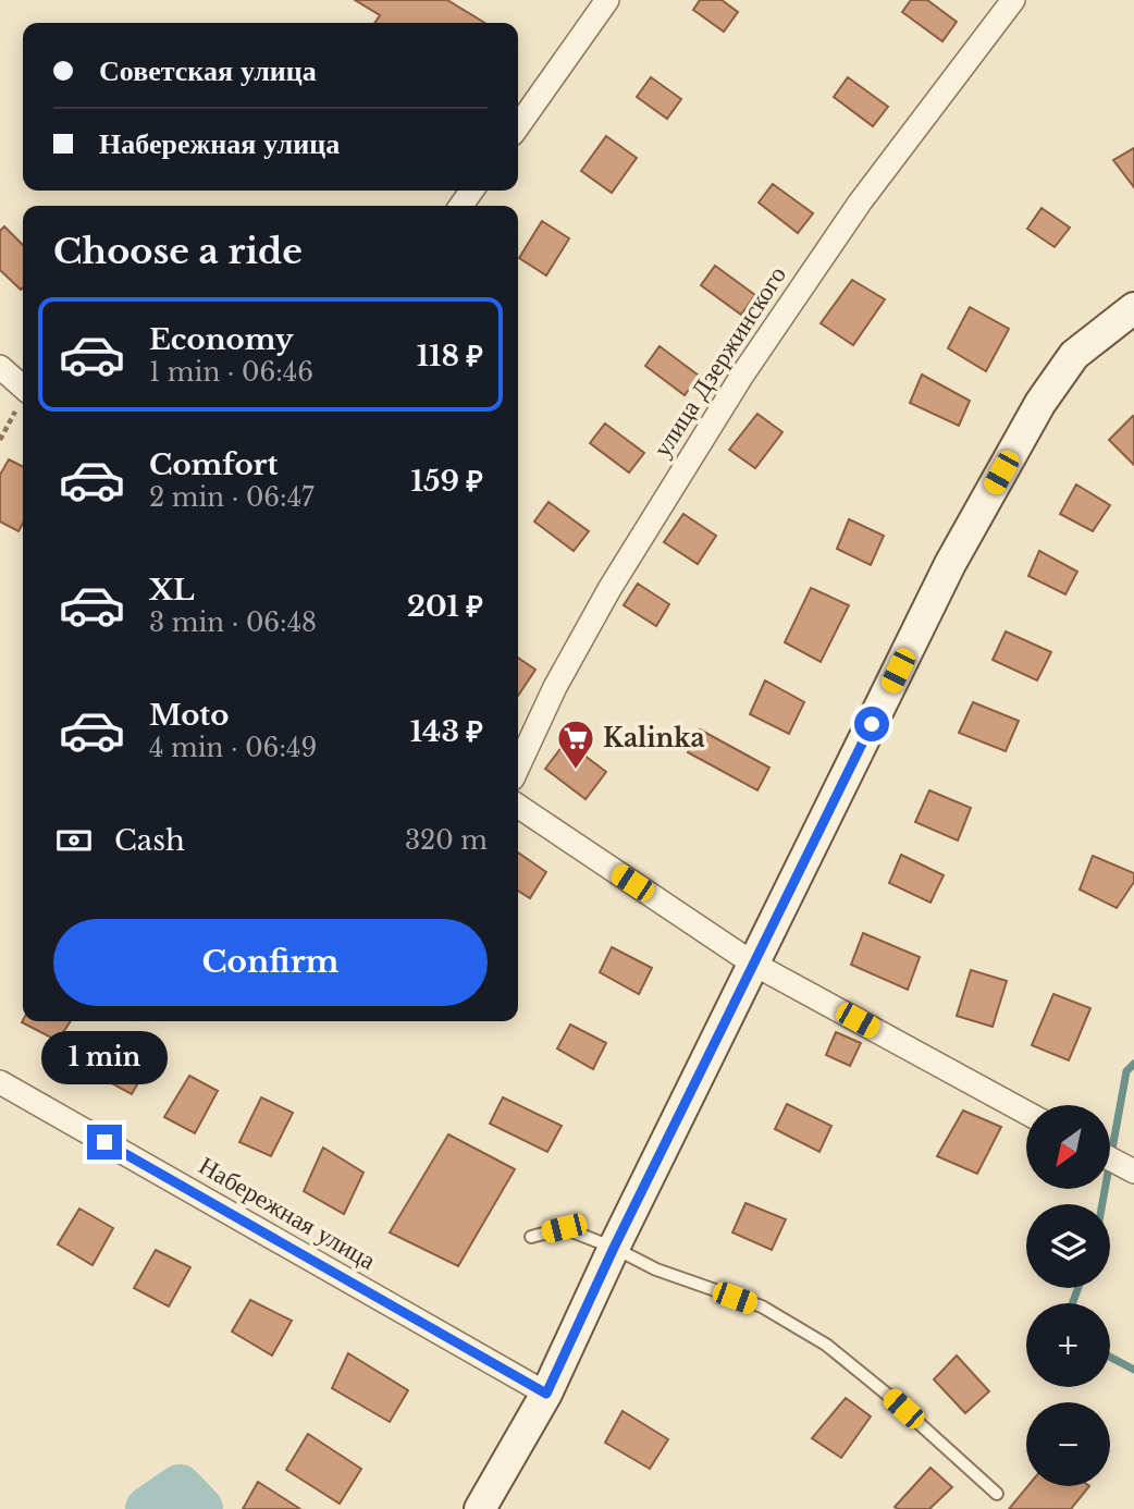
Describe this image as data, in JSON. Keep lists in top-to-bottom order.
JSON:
{
  "streets": {
    "street": ["улица Дзержинского", "Набережная улица"]
  },
  "places": {
    "supermarket": ["Kalinka"]
  },
  "north": "bottom left",
  "page": {
    "banner": ["Советская улица", "Набережная улица"],
    "heading": "Choose a ride",
    "list": [
      {
        "name": "Economy",
        "note": "1 min · 06:46",
        "value": "118 ₽"
      },
      {
        "name": "Comfort",
        "note": "2 min · 06:47",
        "value": "159 ₽"
      },
      {
        "name": "XL",
        "note": "3 min · 06:48",
        "value": "201 ₽"
      },
      {
        "name": "Moto",
        "note": "4 min · 06:49",
        "value": "143 ₽"
      }
    ],
    "pay": ["Cash", "320 m"],
    "buttons": "Confirm",
    "bubble": "1 min",
    "map_buttons": ["+", "−"]
  }
}
